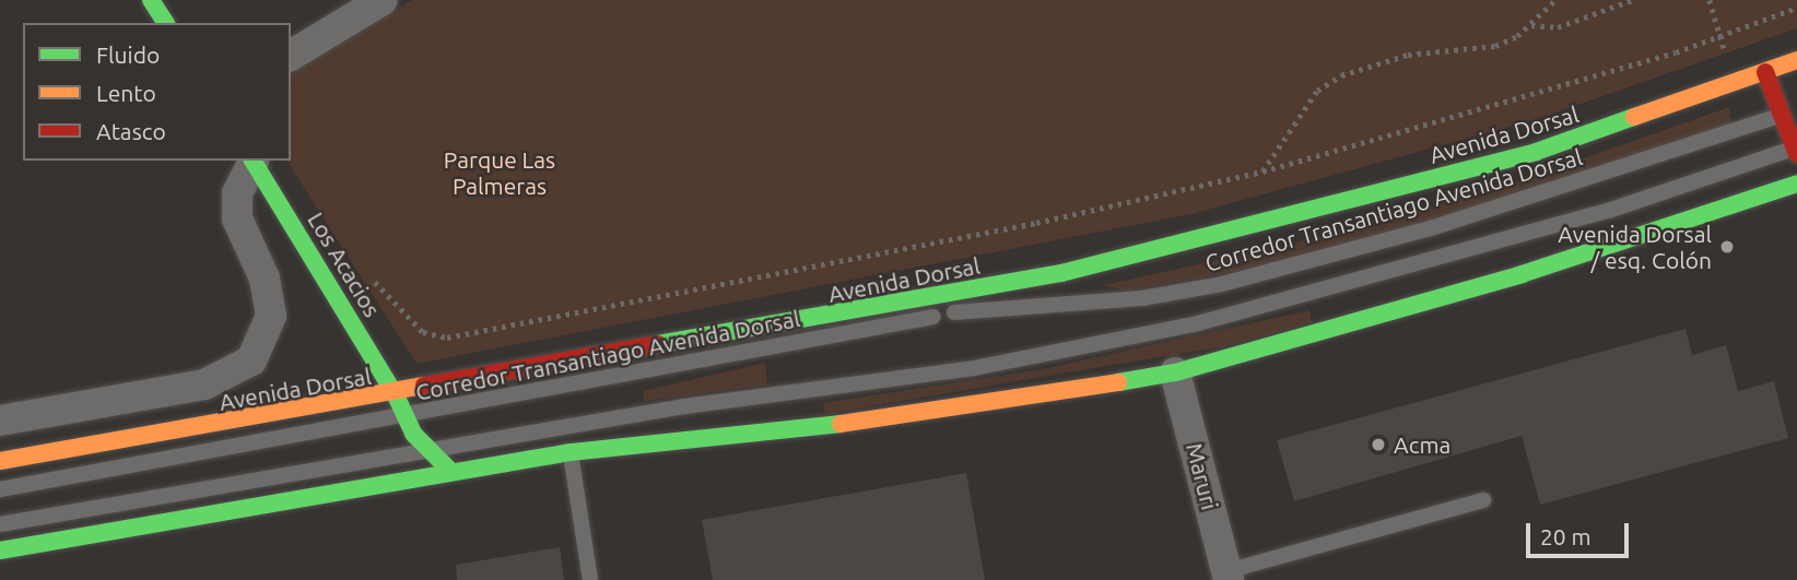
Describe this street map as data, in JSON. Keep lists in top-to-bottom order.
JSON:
{
  "streets": {
    "main road": ["Avenida Dorsal", "Los Acacios"],
    "street": ["Maruri"],
    "lane": ["Corredor Transantiago Avenida Dorsal"]
  },
  "crossings": [
    ["Avenida Dorsal", "Los Acacios"],
    ["Corredor Transantiago Avenida Dorsal", "Los Acacios"]
  ],
  "parks": ["Parque Las Palmeras"],
  "places": ["Avenida Dorsal / esq. Colón", "Acma"],
  "legend": ["Fluido", "Lento", "Atasco"],
  "scale_bar": "20 m"
}
